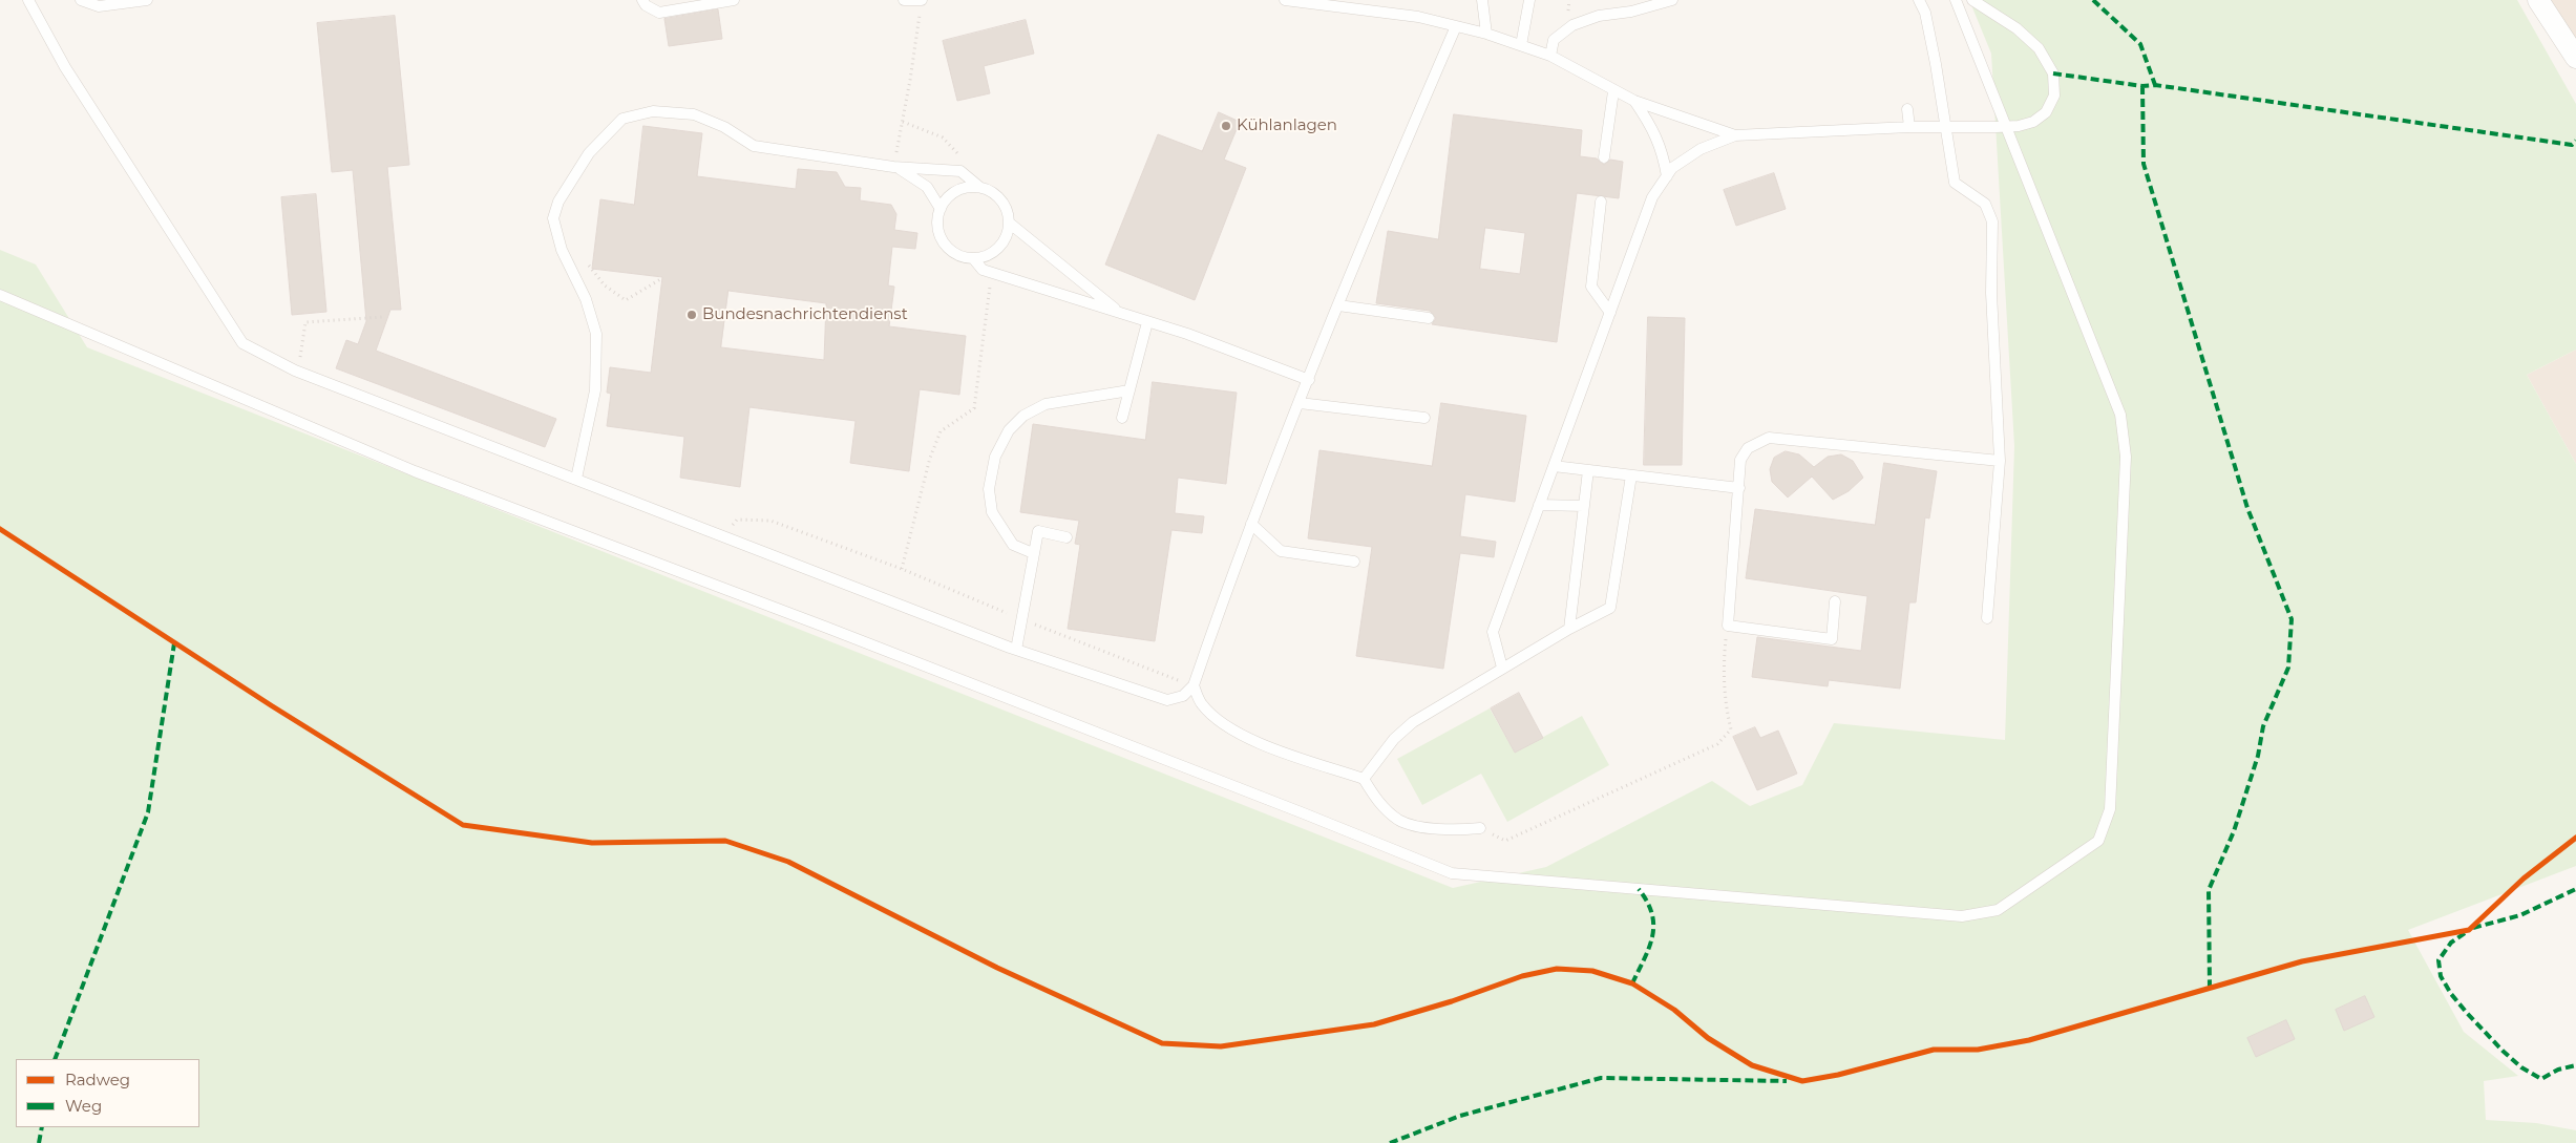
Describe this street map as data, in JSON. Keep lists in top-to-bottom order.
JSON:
{
  "places": ["Kühlanlagen", "Bundesnachrichtendienst"],
  "legend": ["Radweg", "Weg"]
}
